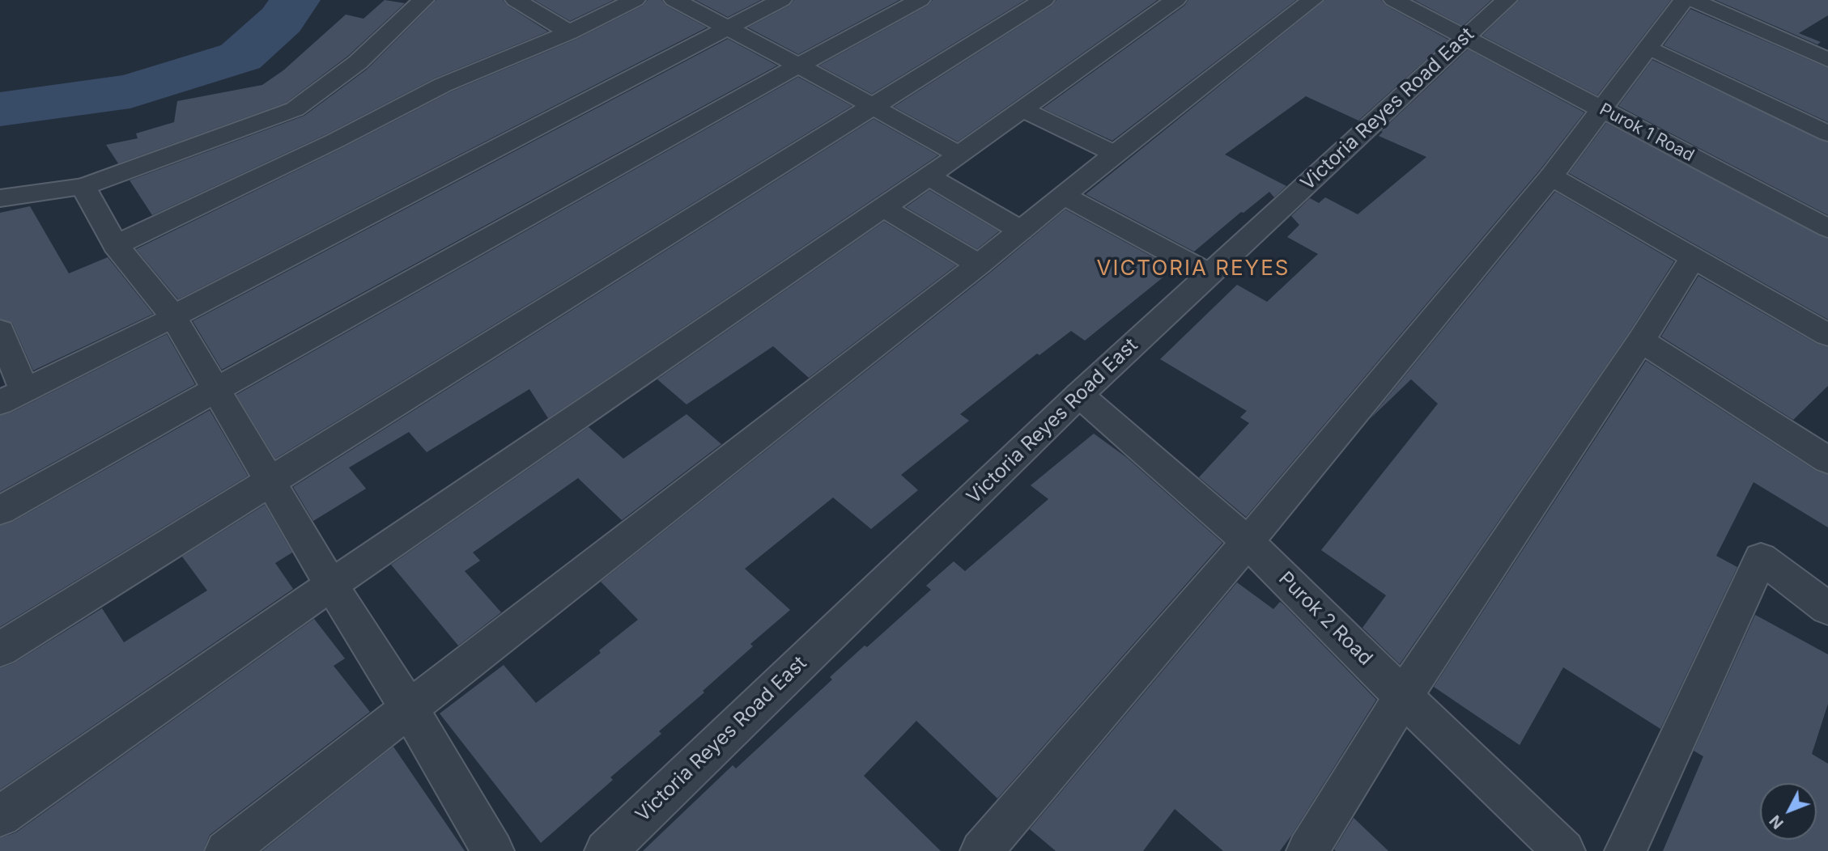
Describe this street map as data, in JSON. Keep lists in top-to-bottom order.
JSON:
{
  "streets": {
    "street": ["Victoria Reyes Road East", "Purok 1 Road", "Purok 2 Road"]
  },
  "crossings": [
    ["Victoria Reyes Road East", "Purok 1 Road"],
    ["Victoria Reyes Road East", "Purok 2 Road"]
  ],
  "districts": ["VICTORIA REYES"],
  "north": "bottom left"
}
